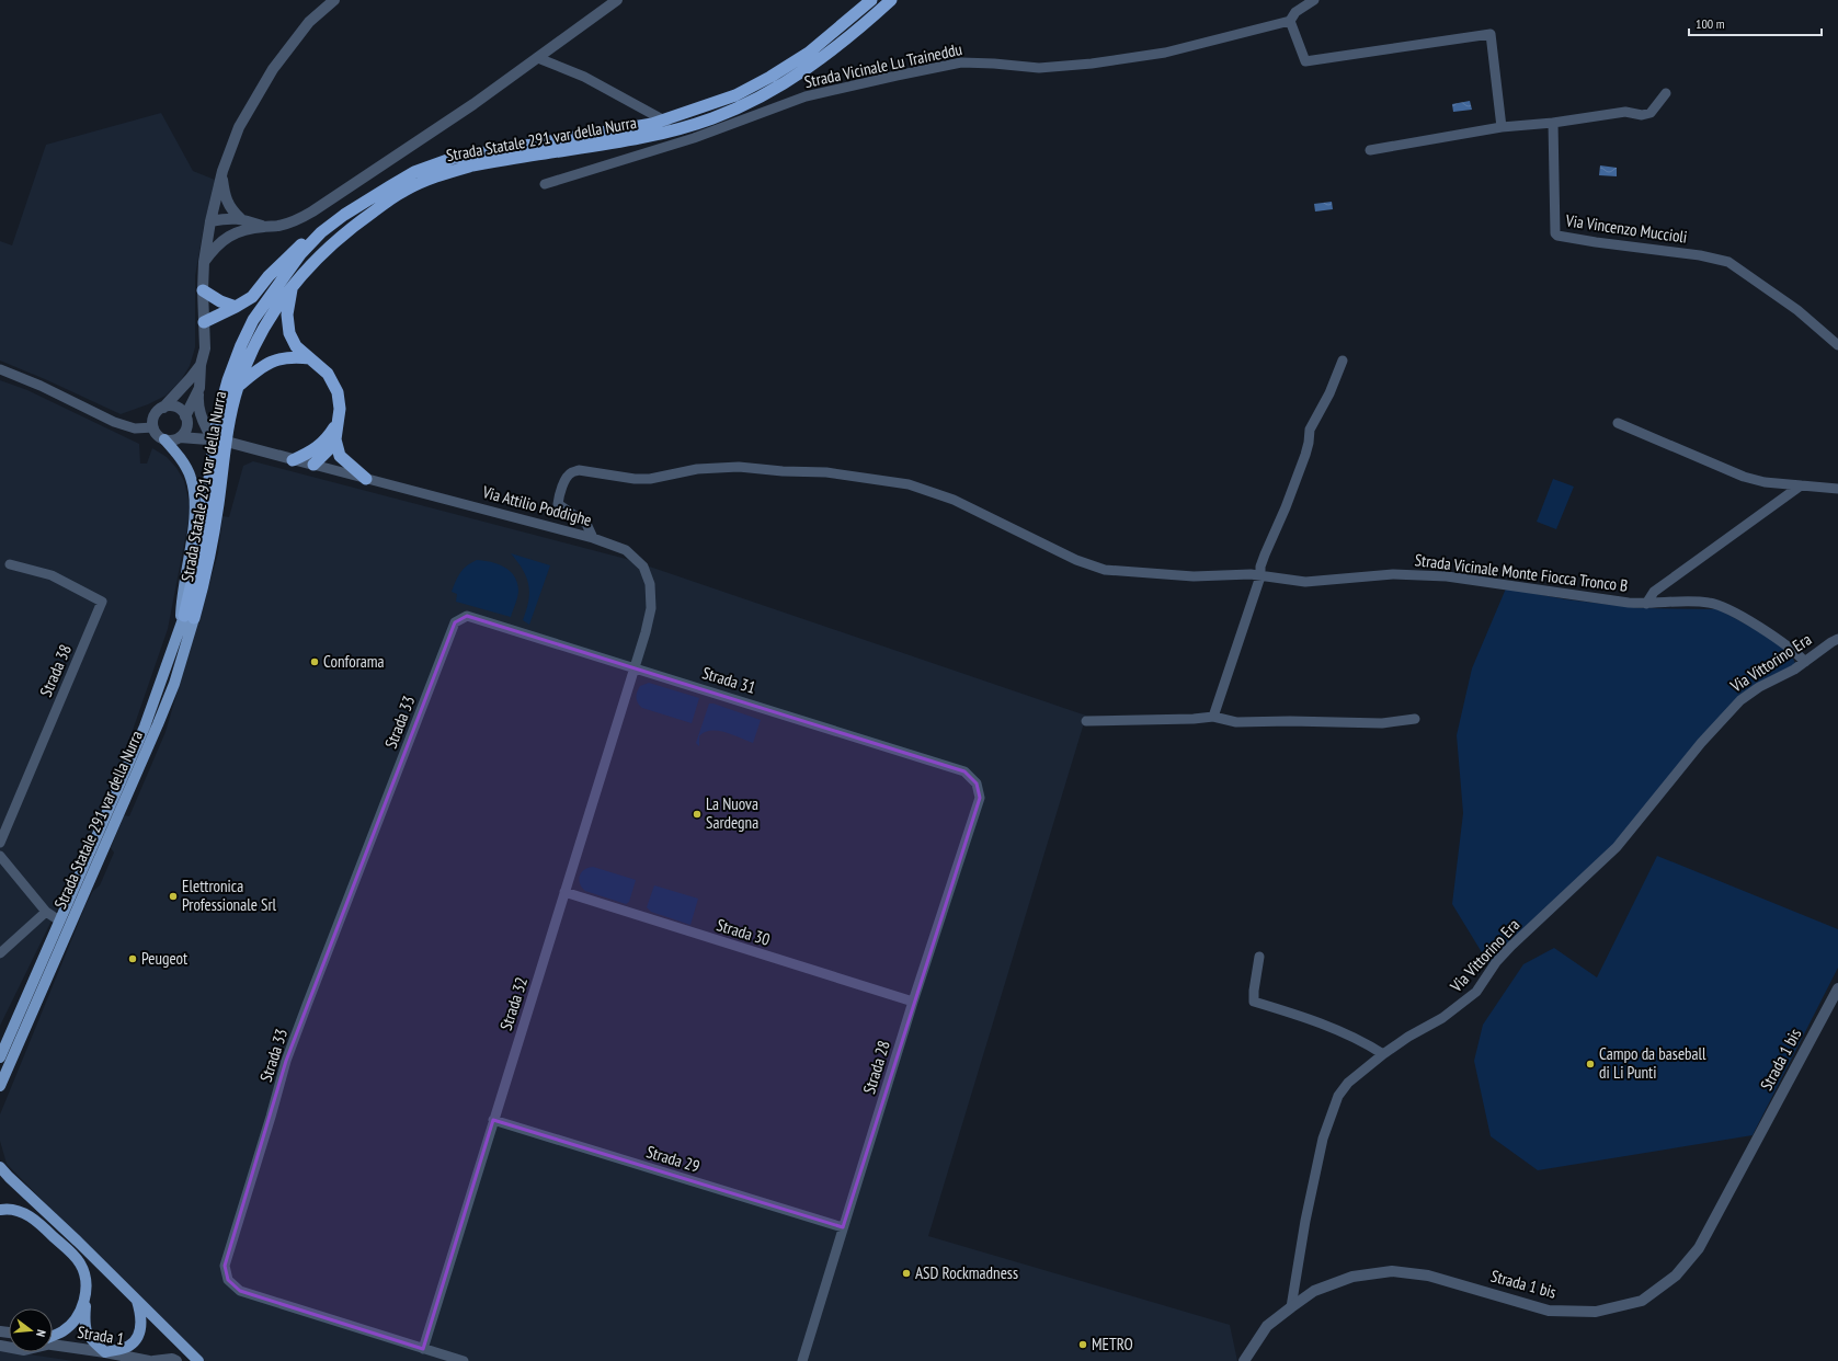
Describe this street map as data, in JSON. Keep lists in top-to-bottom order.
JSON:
{
  "streets": {
    "highway": ["Strada Statale 291 var della Nurra"],
    "street": [
      "Strada Vicinale Lu Traineddu",
      "Via Vincenzo Muccioli",
      "Via Attilio Poddighe",
      "Strada Vicinale Monte Fiocca Tronco B",
      "Via Vittorino Era",
      "Strada 38",
      "Strada 31",
      "Strada 33",
      "Strada 30",
      "Strada 32",
      "Strada 1 bis",
      "Strada 28",
      "Strada 29",
      "Strada 1"
    ]
  },
  "crossings": [
    ["Via Attilio Poddighe", "Strada Vicinale Monte Fiocca Tronco B"],
    ["Via Attilio Poddighe", "Strada 31"],
    ["Via Attilio Poddighe", "Strada 32"],
    ["Strada Vicinale Monte Fiocca Tronco B", "Via Vittorino Era"],
    ["Via Vittorino Era", "Strada 1 bis"],
    ["Strada 31", "Strada 33"],
    ["Strada 31", "Strada 32"],
    ["Strada 31", "Strada 28"],
    ["Strada 33", "Strada 32"],
    ["Strada 30", "Strada 32"],
    ["Strada 30", "Strada 28"],
    ["Strada 32", "Strada 29"],
    ["Strada 28", "Strada 29"]
  ],
  "places": [
    "Conforama",
    "La Nuova Sardegna",
    "Elettronica Professionale Srl",
    "Peugeot",
    "Campo da baseball di Li Punti",
    "ASD Rockmadness",
    "METRO"
  ],
  "scale_bar": "100 m",
  "north": "right"
}
